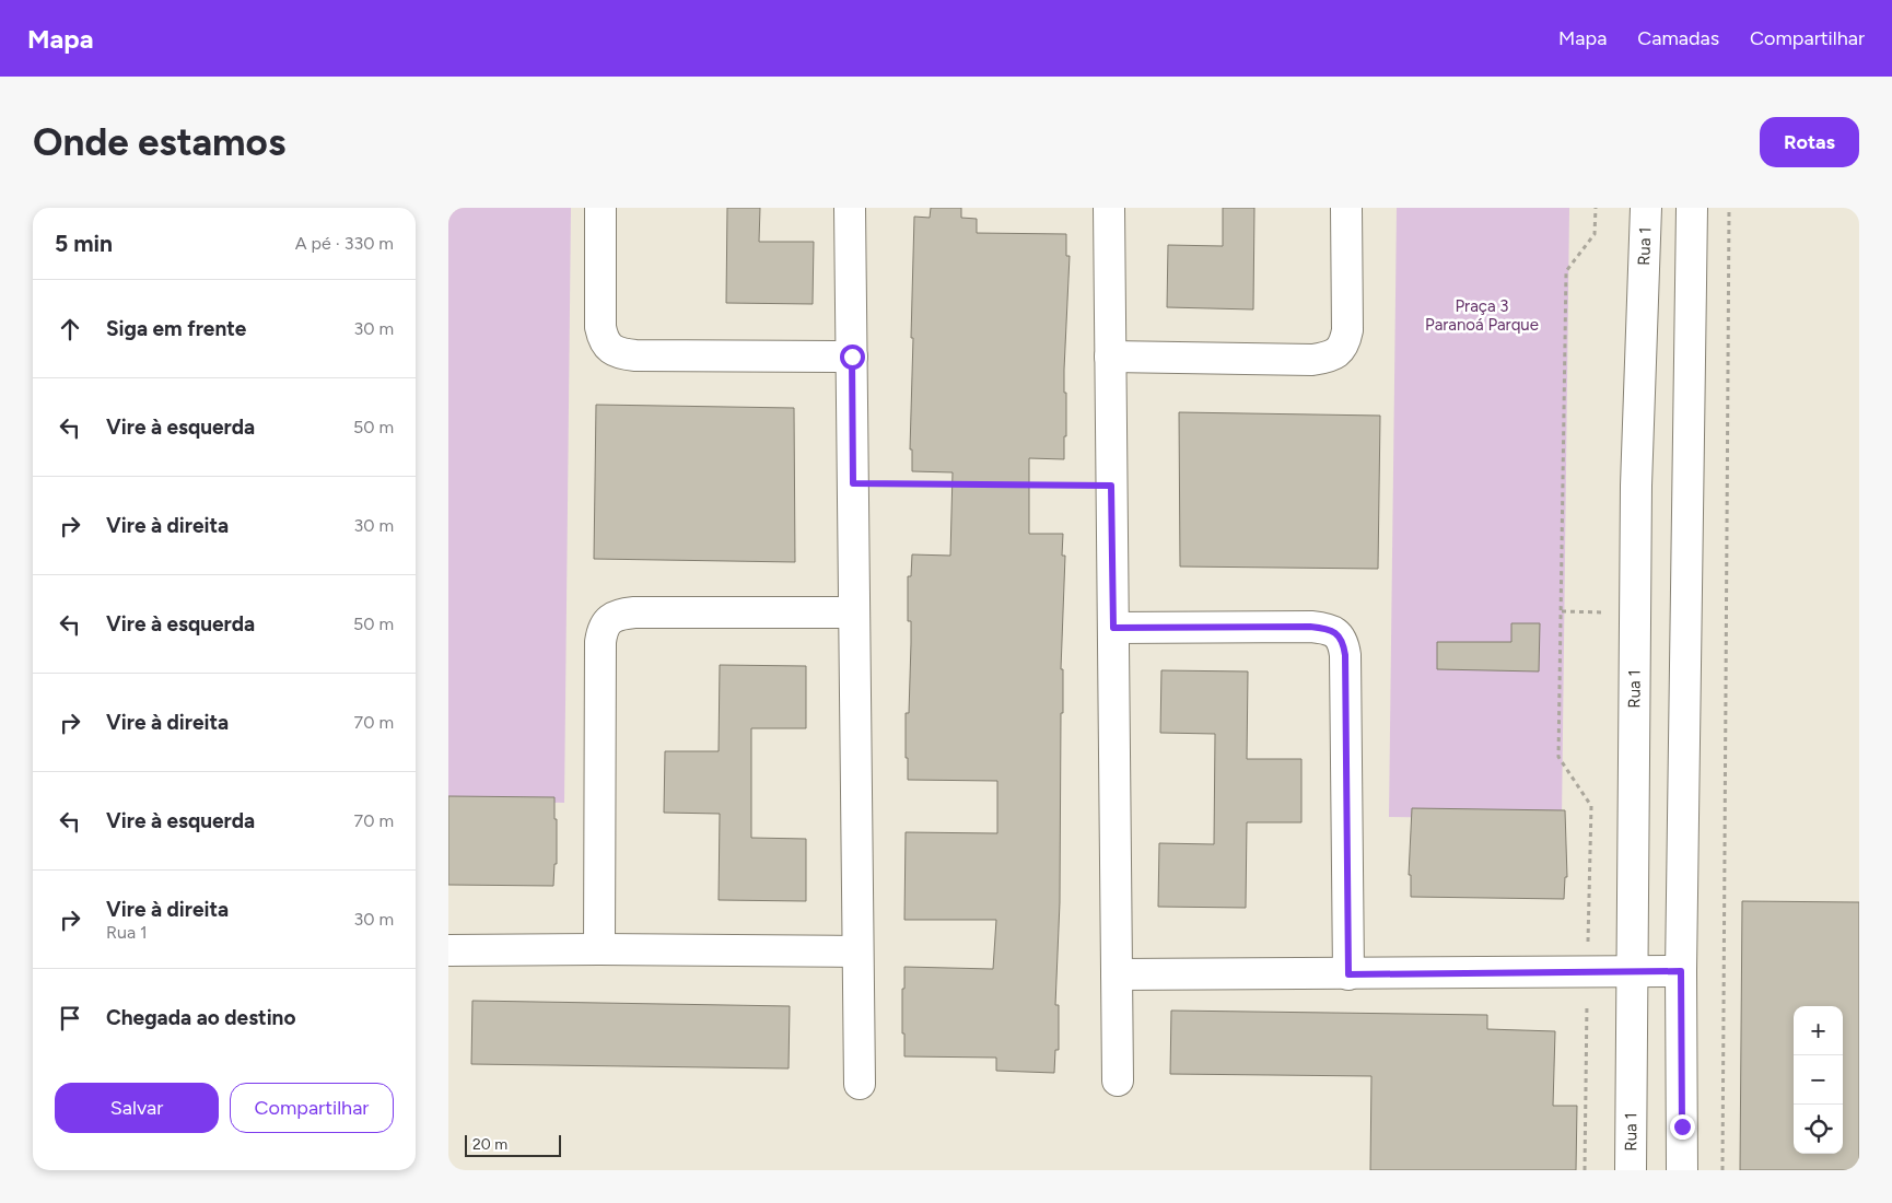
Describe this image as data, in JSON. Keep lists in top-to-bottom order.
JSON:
{
  "streets": {
    "street": ["Rua 1"]
  },
  "parks": ["Praça 3 Paranoá Parque"],
  "scale_bar": "20 m",
  "page": {
    "header": "Mapa",
    "nav": ["Mapa", "Camadas", "Compartilhar"],
    "buttons": [
      "Rotas",
      ["Salvar", "Compartilhar"]
    ],
    "title": "Onde estamos",
    "heading": ["5 min", "A pé · 330 m"],
    "list": [
      ["Siga em frente", "30 m"],
      ["Vire à esquerda", "50 m"],
      ["Vire à direita", "30 m"],
      ["Vire à esquerda", "50 m"],
      ["Vire à direita", "70 m"],
      ["Vire à esquerda", "70 m"],
      ["Vire à direita", "Rua 1", "30 m"],
      "Chegada ao destino"
    ],
    "map_buttons": ["+", "−"],
    "scale": "20 m"
  }
}
